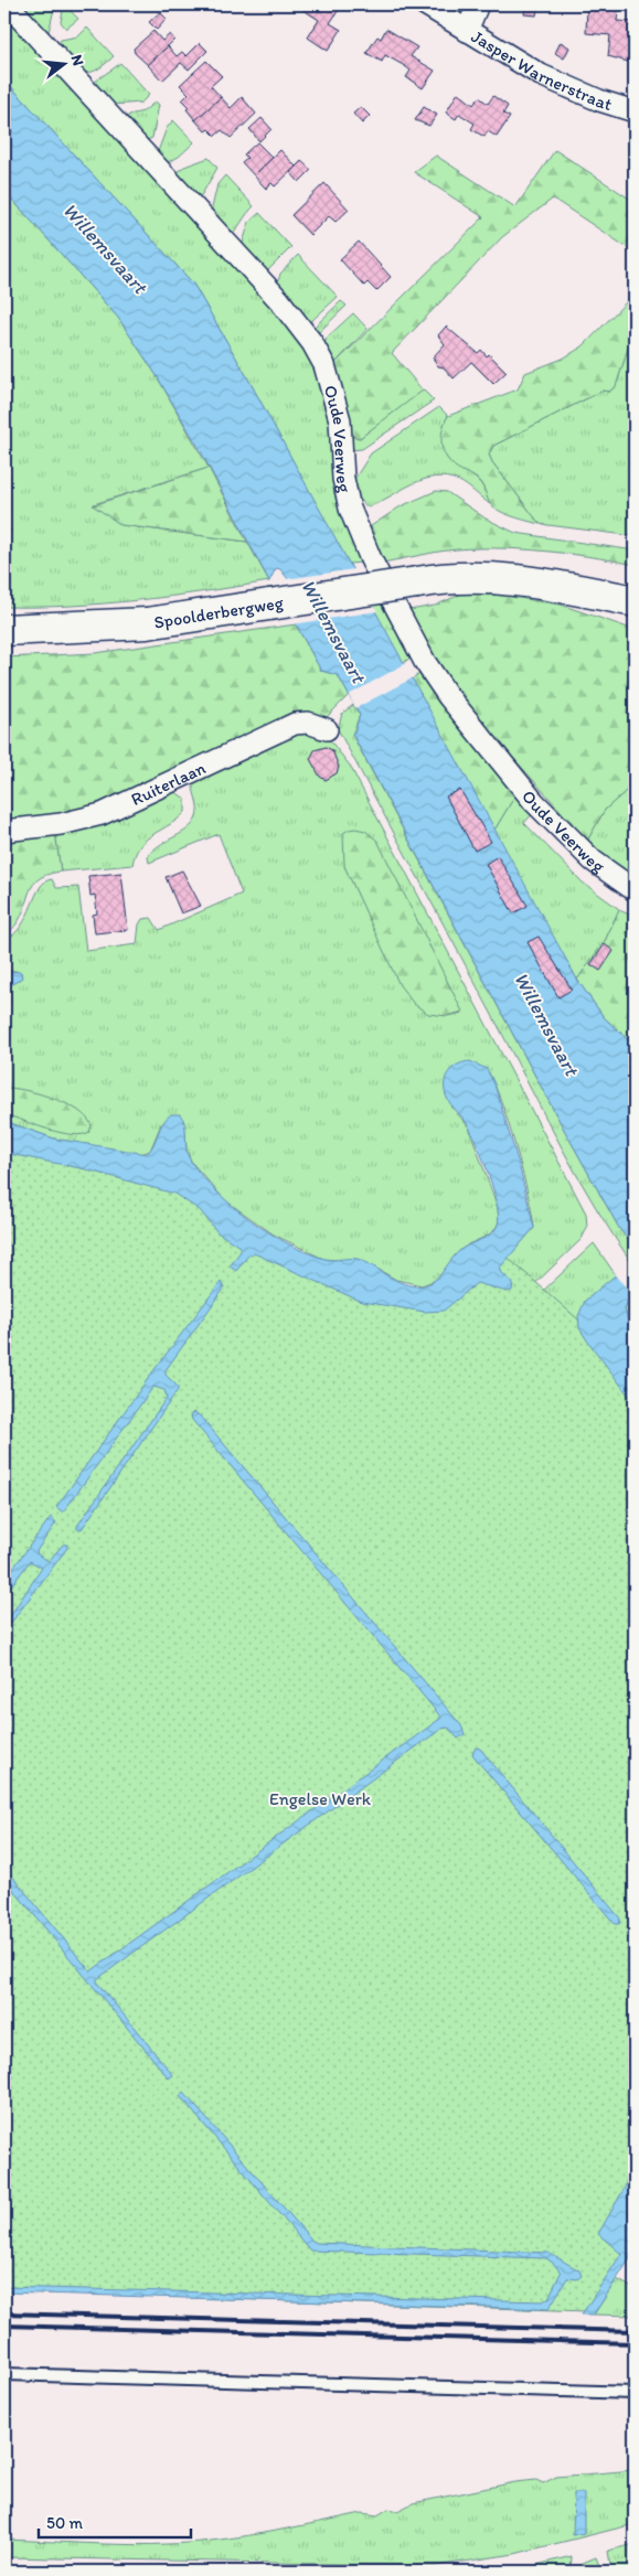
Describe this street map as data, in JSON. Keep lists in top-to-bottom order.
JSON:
{
  "streets": {
    "main road": ["Spoolderbergweg"],
    "street": ["Jasper Warnerstraat", "Oude Veerweg", "Ruiterlaan"]
  },
  "water": ["Willemsvaart"],
  "parks": ["Engelse Werk"],
  "scale_bar": "50 m",
  "north": "right"
}
